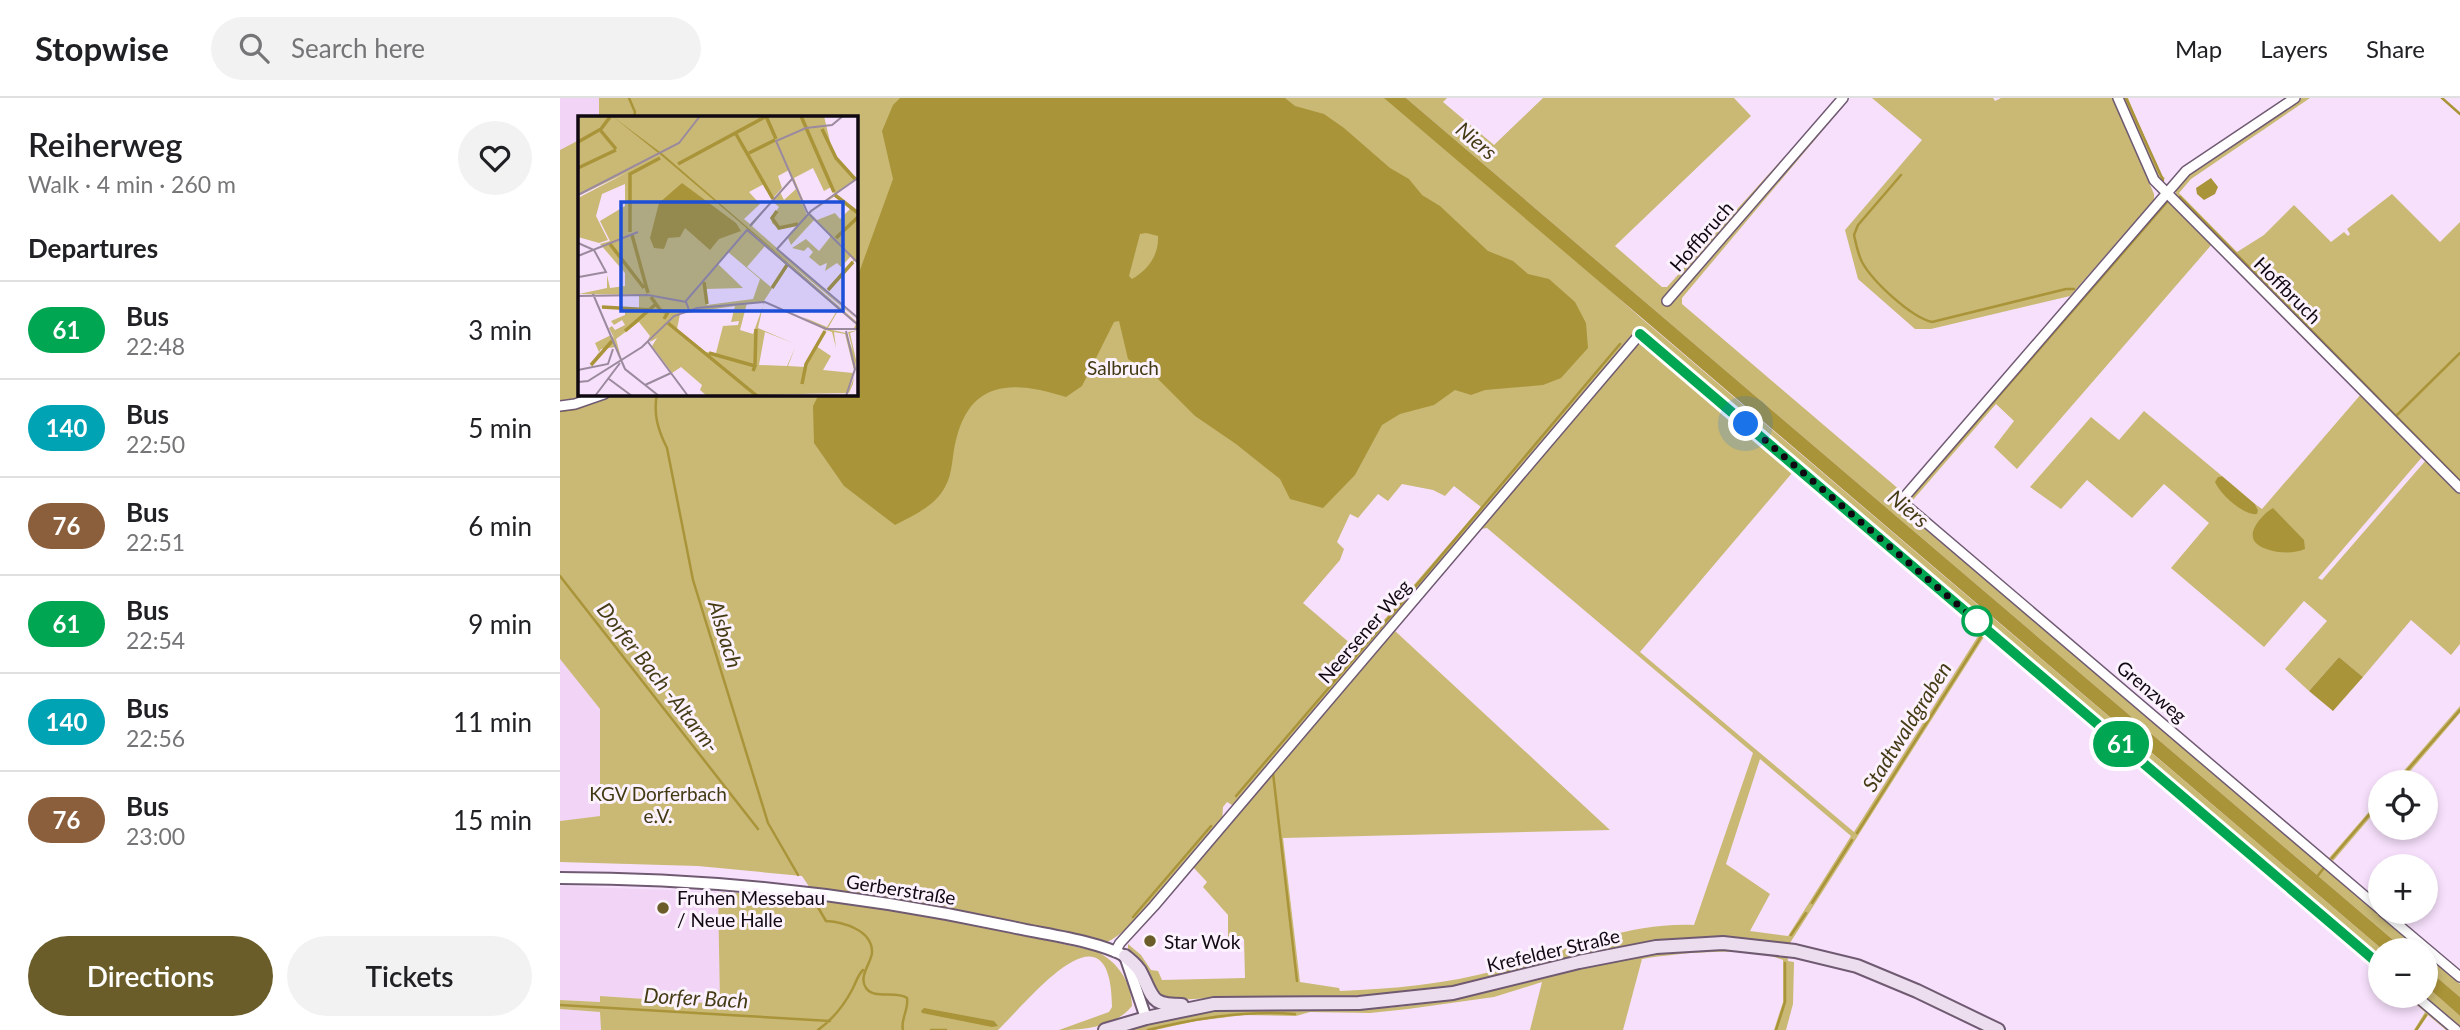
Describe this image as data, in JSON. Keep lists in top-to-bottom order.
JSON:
{
  "streets": {
    "main road": ["Krefelder Straße"],
    "street": [
      "Hoffbruch",
      "Neersener Weg",
      "Grenzweg",
      "Gerberstraße"
    ]
  },
  "crossings": [
    ["Hoffbruch", "Grenzweg"],
    ["Neersener Weg", "Gerberstraße"]
  ],
  "water": [
    "Niers",
    "Alsbach",
    "Dorfer Bach -Altarm-",
    "Stadtwaldgraben",
    "Dorfer Bach"
  ],
  "parks": ["Salbruch", "KGV Dorferbach e.V."],
  "places": ["Fruhen Messebau / Neue Halle", "Star Wok"],
  "lines": ["bus line 61"],
  "page": {
    "header": "Stopwise",
    "search": "Search here",
    "nav": ["Map", "Layers", "Share"],
    "heading": [
      ["Reiherweg", "Walk · 4 min · 260 m"],
      "Departures"
    ],
    "on_map": "61",
    "list": [
      {
        "mark": "61",
        "name": "Bus",
        "note": "22:48",
        "value": "3 min"
      },
      {
        "mark": "140",
        "name": "Bus",
        "note": "22:50",
        "value": "5 min"
      },
      {
        "mark": "76",
        "name": "Bus",
        "note": "22:51",
        "value": "6 min"
      },
      {
        "mark": "61",
        "name": "Bus",
        "note": "22:54",
        "value": "9 min"
      },
      {
        "mark": "140",
        "name": "Bus",
        "note": "22:56",
        "value": "11 min"
      },
      {
        "mark": "76",
        "name": "Bus",
        "note": "23:00",
        "value": "15 min"
      }
    ],
    "map_buttons": ["+", "−"],
    "buttons": ["Directions", "Tickets"]
  }
}
